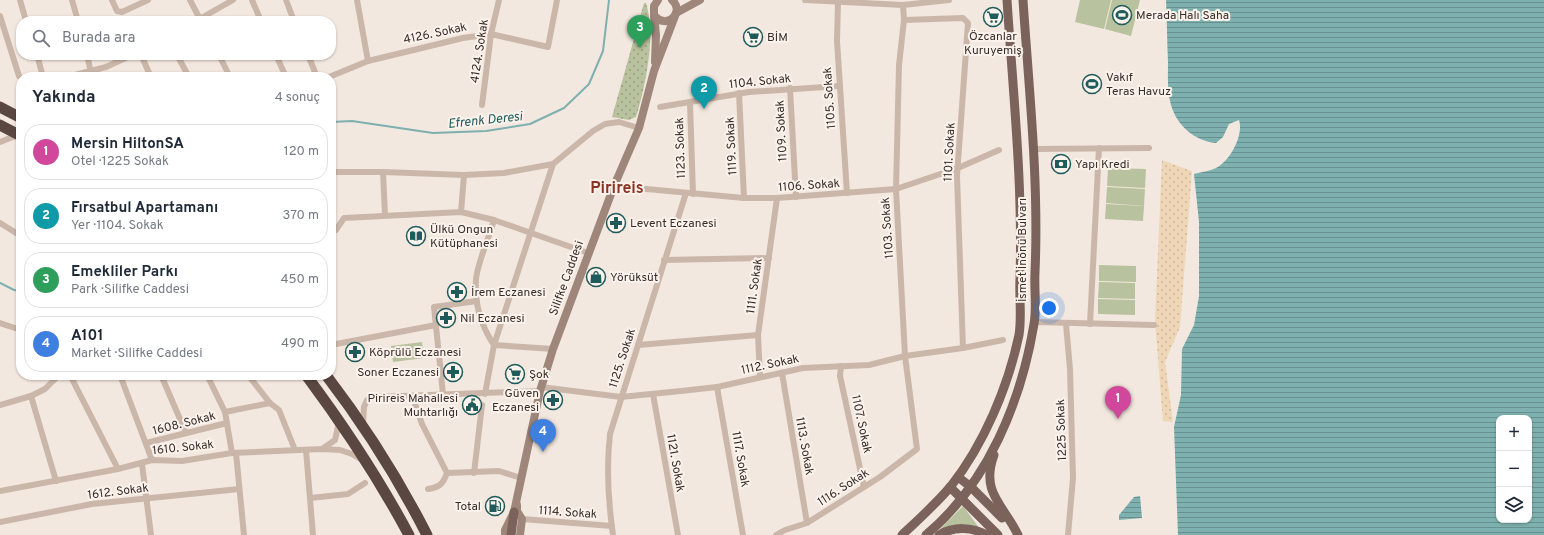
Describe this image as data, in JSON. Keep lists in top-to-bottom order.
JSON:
{
  "streets": {
    "main road": ["İsmet İnönü Bulvarı"],
    "street": [
      "4126. Sokak",
      "4124. Sokak",
      "1104. Sokak",
      "1105. Sokak",
      "1109. Sokak",
      "1119. Sokak",
      "1123. Sokak",
      "1101. Sokak",
      "1106. Sokak",
      "1103. Sokak",
      "Silifke Caddesi",
      "1111. Sokak",
      "1125. Sokak",
      "1112. Sokak",
      "1608. Sokak",
      "1107. Sokak",
      "1225 Sokak",
      "1113. Sokak",
      "1610. Sokak",
      "1117. Sokak",
      "1121. Sokak",
      "1116. Sokak",
      "1612. Sokak",
      "1114. Sokak"
    ]
  },
  "crossings": [
    ["4126. Sokak", "4124. Sokak"],
    ["1104. Sokak", "1105. Sokak"],
    ["1104. Sokak", "1109. Sokak"],
    ["1104. Sokak", "1119. Sokak"],
    ["1104. Sokak", "1123. Sokak"],
    ["1105. Sokak", "1106. Sokak"],
    ["1109. Sokak", "1106. Sokak"],
    ["1119. Sokak", "1106. Sokak"],
    ["1123. Sokak", "1106. Sokak"],
    ["1101. Sokak", "1106. Sokak"],
    ["1101. Sokak", "1103. Sokak"],
    ["1101. Sokak", "1112. Sokak"],
    ["1106. Sokak", "1103. Sokak"],
    ["1106. Sokak", "Silifke Caddesi"],
    ["1106. Sokak", "1111. Sokak"],
    ["1106. Sokak", "1125. Sokak"],
    ["1103. Sokak", "1112. Sokak"],
    ["1103. Sokak", "1116. Sokak"],
    ["Silifke Caddesi", "1112. Sokak"],
    ["Silifke Caddesi", "1114. Sokak"],
    ["1111. Sokak", "1112. Sokak"],
    ["1125. Sokak", "1112. Sokak"],
    ["1125. Sokak", "1114. Sokak"],
    ["1112. Sokak", "1107. Sokak"],
    ["1112. Sokak", "1113. Sokak"],
    ["1112. Sokak", "1117. Sokak"],
    ["1112. Sokak", "1121. Sokak"],
    ["1107. Sokak", "1116. Sokak"],
    ["1113. Sokak", "1116. Sokak"]
  ],
  "districts": ["Pirireis"],
  "water": ["Efrenk Deresi"],
  "places": {
    "sports": ["Merada Halı Saha", "Vakıf Teras Havuz"],
    "supermarket": ["Özcanlar Kuruyemiş", "BİM", "Şok"],
    "bank": ["Yapı Kredi"],
    "pharmacy": [
      "Levent Eczanesi",
      "İrem Eczanesi",
      "Nil Eczanesi",
      "Köprülü Eczanesi",
      "Soner Eczanesi",
      "Güven Eczanesi"
    ],
    "library": ["Ülkü Ongun Kütüphanesi"],
    "shop": ["Yörüksüt"],
    "public building": ["Pirireis Mahallesi Muhtarlığı"],
    "fuel station": ["Total"]
  },
  "page": {
    "pins": [
      "3",
      "2",
      "1",
      "4"
    ],
    "search": "Burada ara",
    "heading": ["Yakında", "4 sonuç"],
    "list": [
      {
        "mark": "1",
        "name": "Mersin HiltonSA",
        "note": "Otel · 1225 Sokak",
        "value": "120 m"
      },
      {
        "mark": "2",
        "name": "Fırsatbul Apartamanı",
        "note": "Yer · 1104. Sokak",
        "value": "370 m"
      },
      {
        "mark": "3",
        "name": "Emekliler Parkı",
        "note": "Park · Silifke Caddesi",
        "value": "450 m"
      },
      {
        "mark": "4",
        "name": "A101",
        "note": "Market · Silifke Caddesi",
        "value": "490 m"
      }
    ],
    "map_buttons": ["+", "−"]
  }
}
